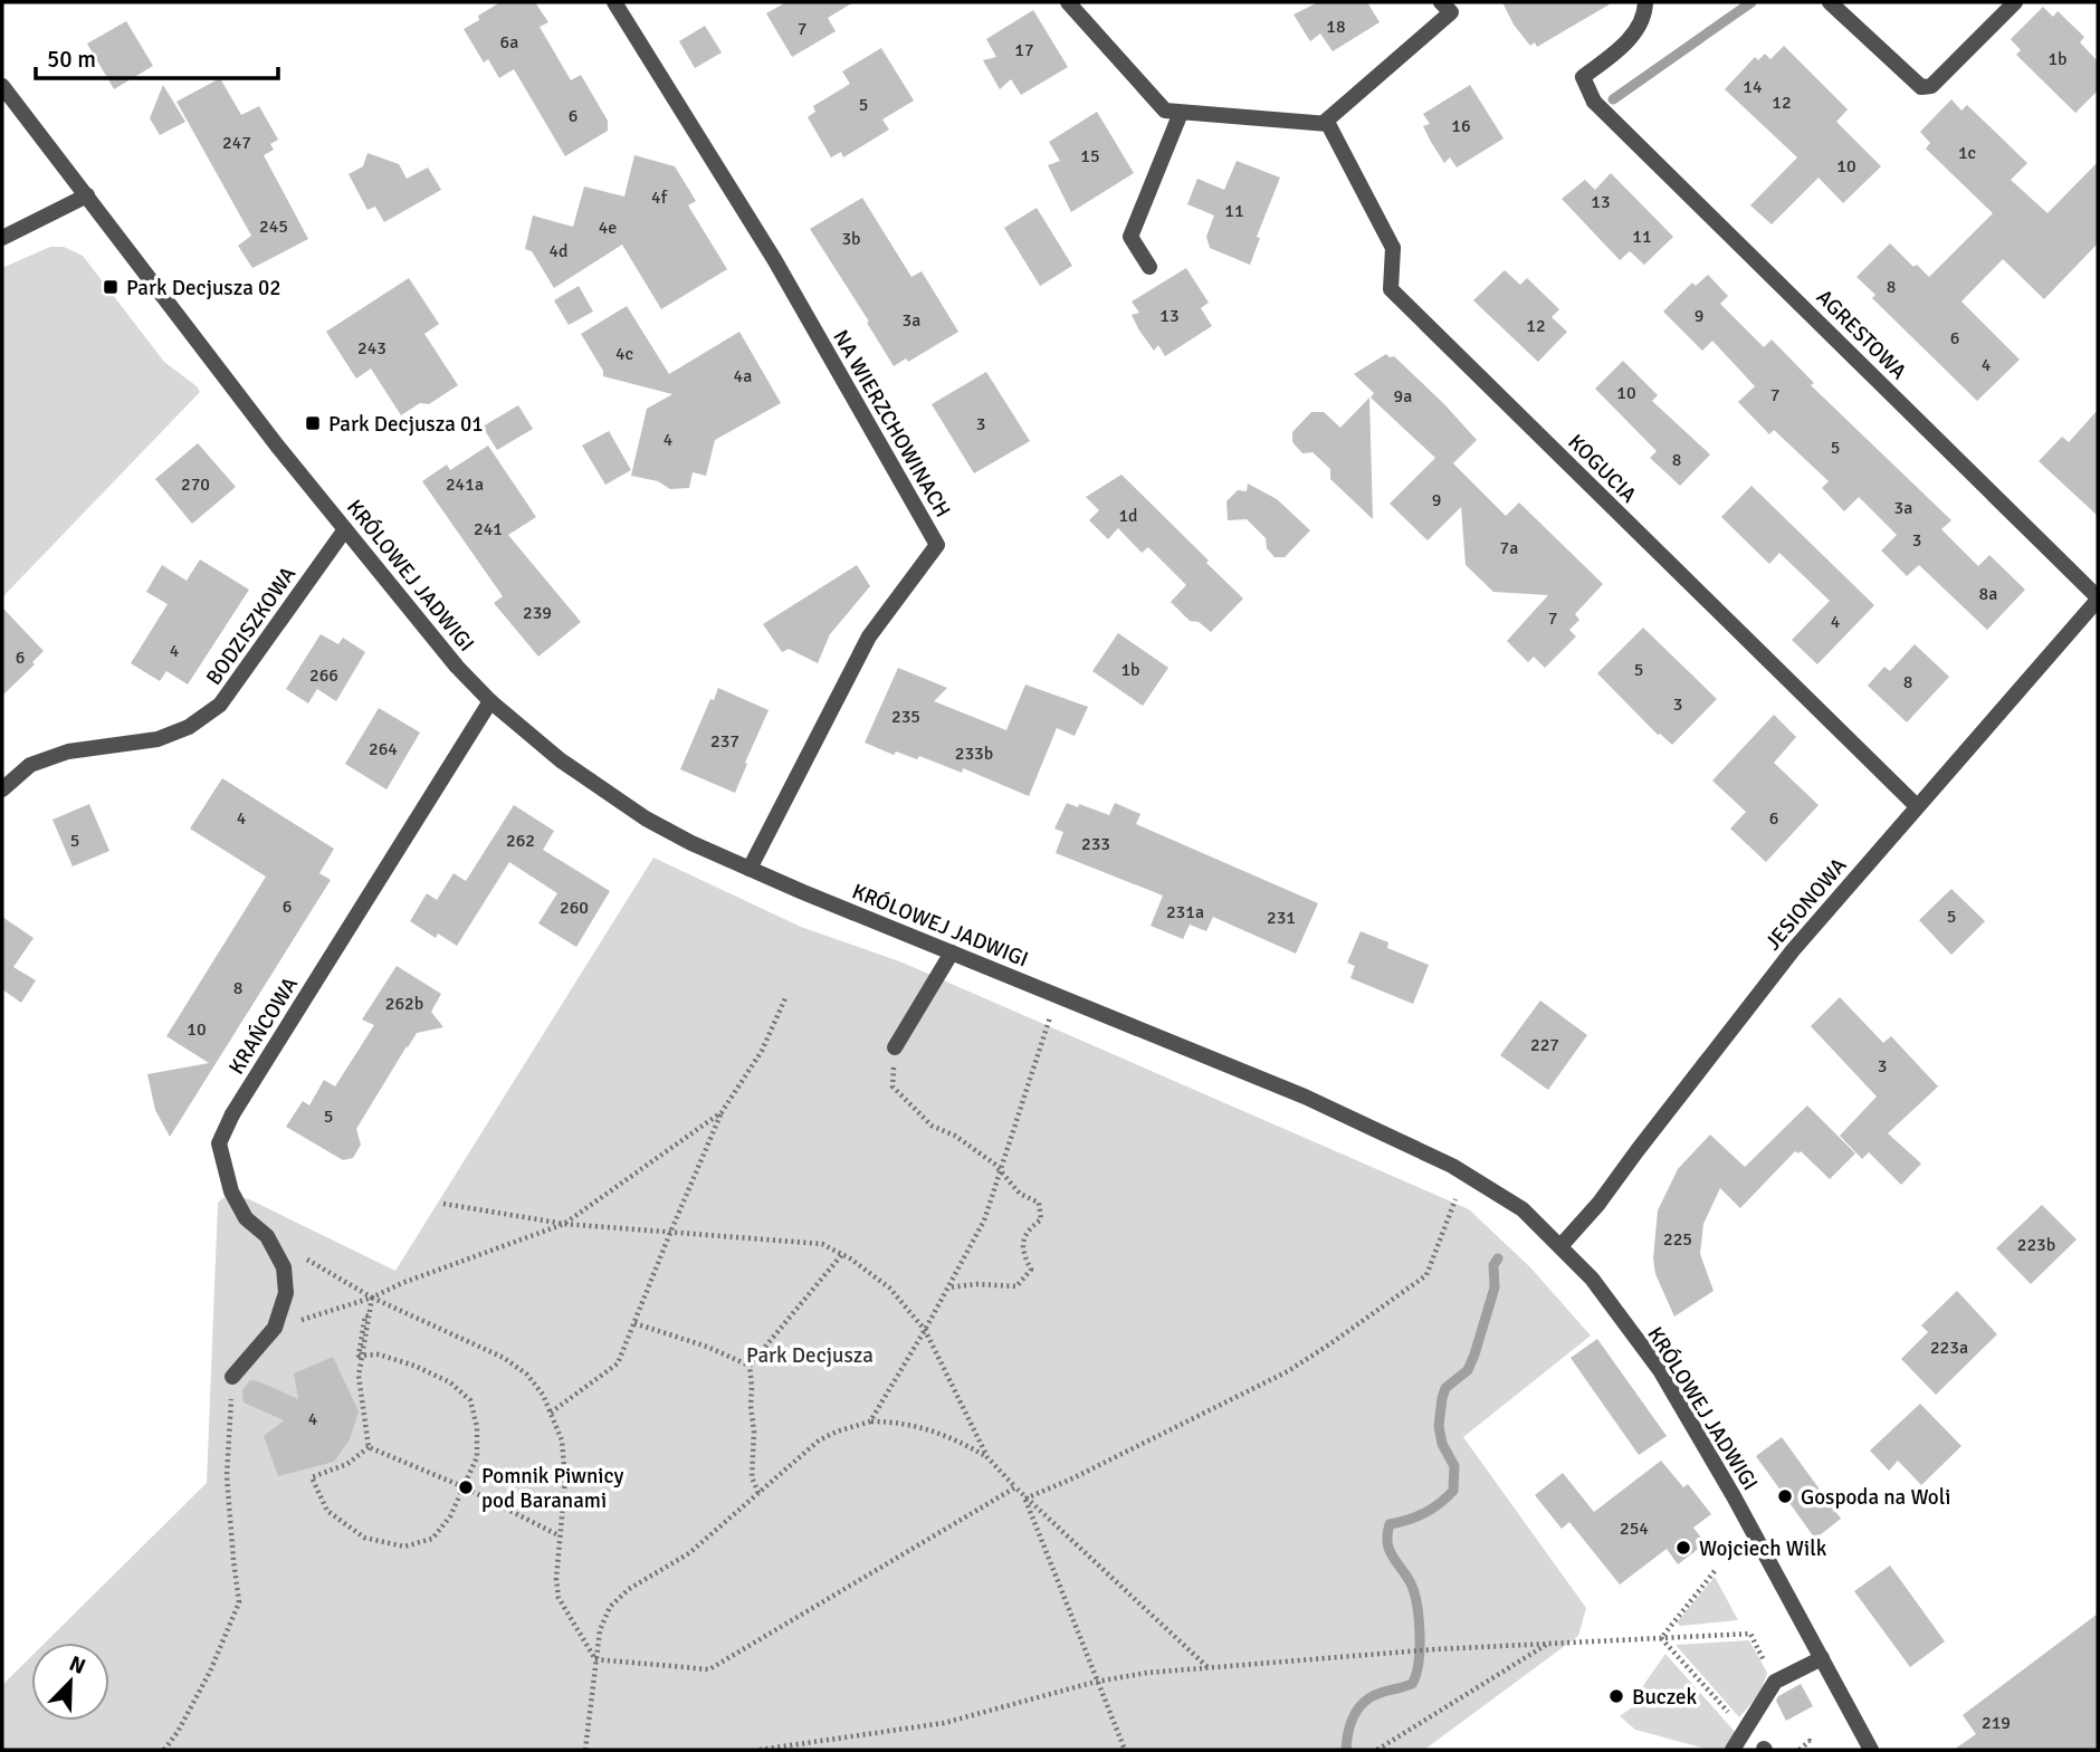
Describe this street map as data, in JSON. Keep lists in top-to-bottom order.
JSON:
{
  "streets": {
    "street": [
      "AGRESTOWA",
      "NA WIERZCHOWINACH",
      "KOGUCIA",
      "KRÓLOWEJ JADWIGI",
      "BODZISZKOWA",
      "JESIONOWA",
      "KRAŃCOWA"
    ]
  },
  "crossings": [
    ["AGRESTOWA", "JESIONOWA"],
    ["NA WIERZCHOWINACH", "KRÓLOWEJ JADWIGI"],
    ["KOGUCIA", "JESIONOWA"],
    ["KRÓLOWEJ JADWIGI", "BODZISZKOWA"],
    ["KRÓLOWEJ JADWIGI", "JESIONOWA"],
    ["KRÓLOWEJ JADWIGI", "KRAŃCOWA"]
  ],
  "parks": ["Park Decjusza"],
  "places": {
    "transit": ["Park Decjusza 02", "Park Decjusza 01"],
    "other": [
      "Pomnik Piwnicy pod Baranami",
      "Gospoda na Woli",
      "Wojciech Wilk",
      "Buczek"
    ]
  },
  "house_numbers": [
    "18",
    "7",
    "6a",
    "17",
    "1b",
    "14",
    "12",
    "5",
    "6",
    "16",
    "247",
    "1c",
    "15",
    "10",
    "4f",
    "13",
    "11",
    "245",
    "4e",
    "11",
    "3b",
    "4d",
    "8",
    "13",
    "9",
    "3a",
    "12",
    "6",
    "243",
    "4c",
    "4",
    "4a",
    "10",
    "7",
    "9a",
    "3",
    "4",
    "5",
    "8",
    "270",
    "241a",
    "9",
    "3a",
    "1d",
    "241",
    "3",
    "7a",
    "8a",
    "239",
    "7",
    "4",
    "4",
    "6",
    "1b",
    "5",
    "266",
    "8",
    "3",
    "235",
    "237",
    "264",
    "233b",
    "4",
    "6",
    "5",
    "262",
    "233",
    "6",
    "260",
    "231a",
    "5",
    "231",
    "8",
    "262b",
    "10",
    "227",
    "3",
    "5",
    "225",
    "223b",
    "223a",
    "4",
    "254",
    "219"
  ],
  "scale_bar": "50 m",
  "north": "top right"
}
